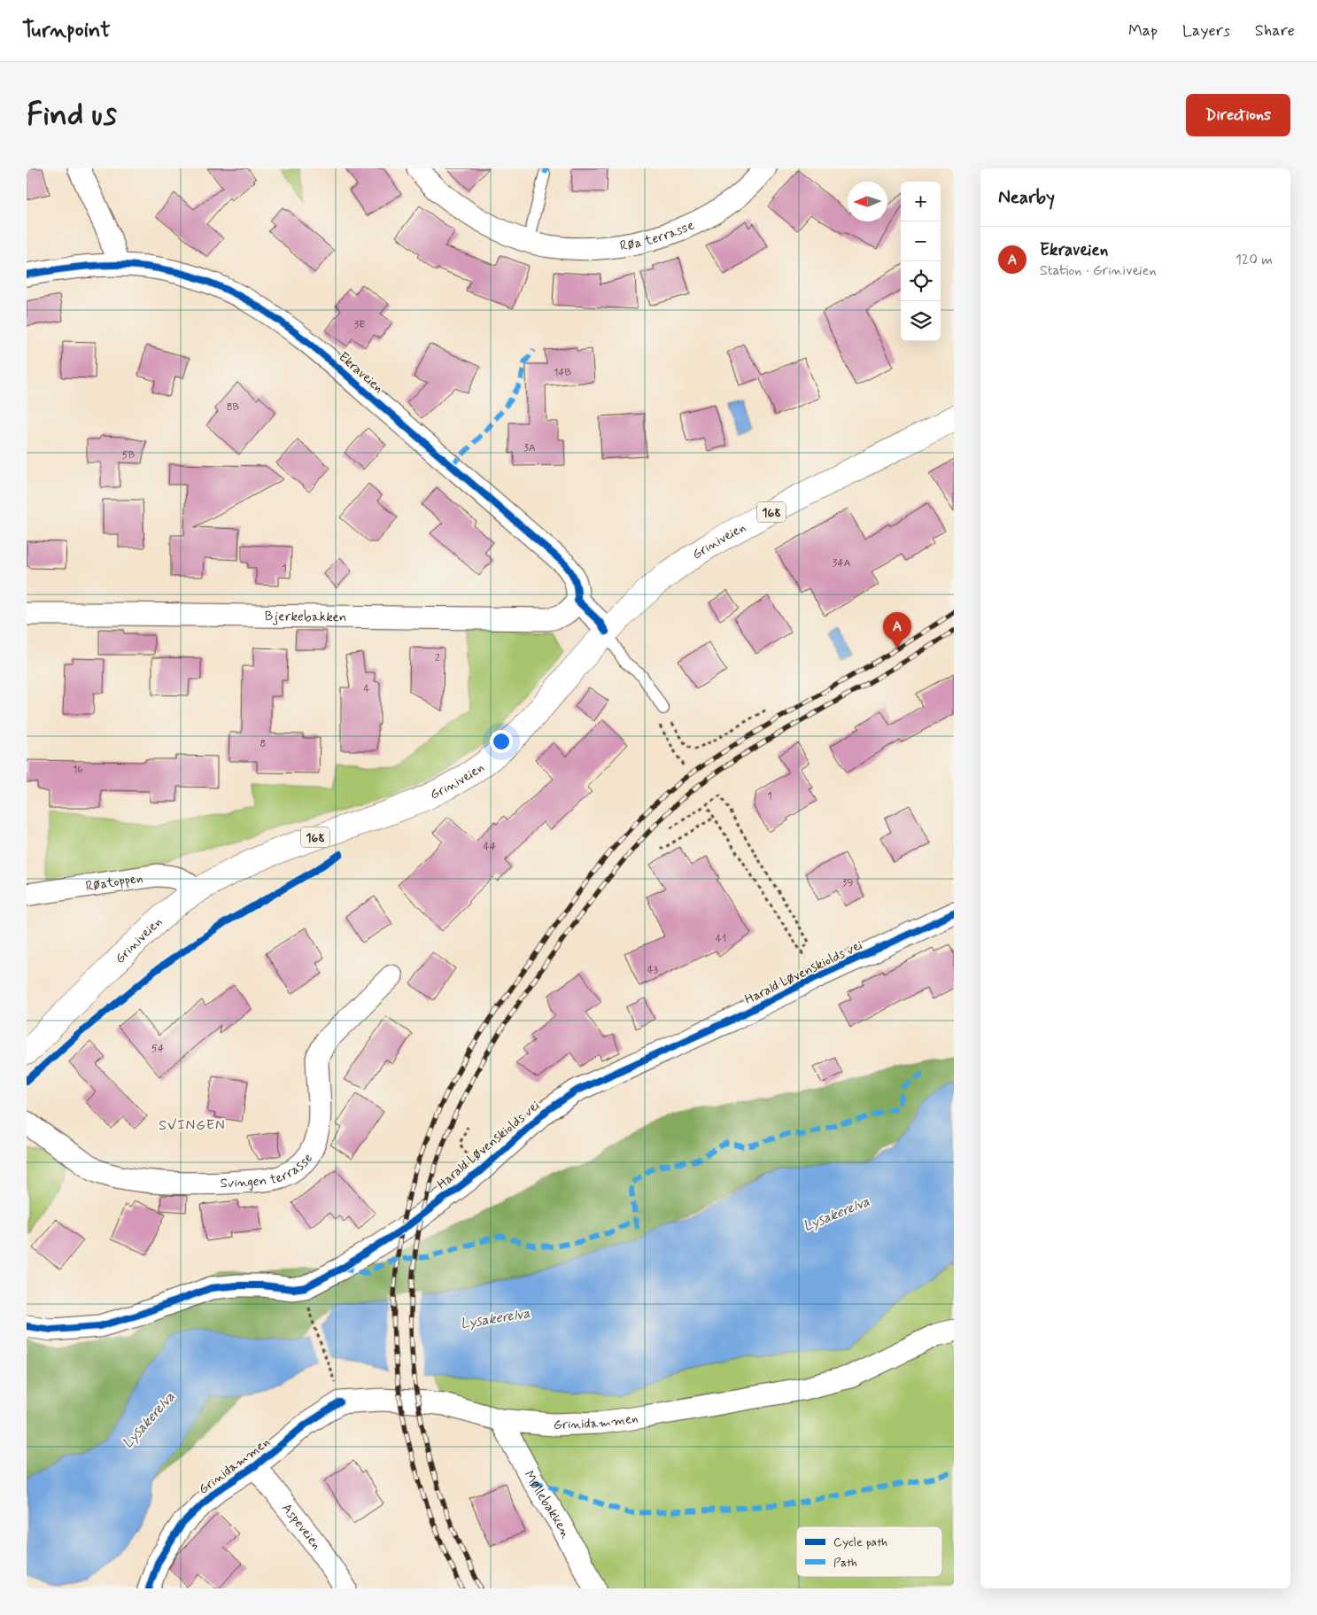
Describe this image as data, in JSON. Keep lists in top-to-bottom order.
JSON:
{
  "streets": {
    "main road": ["168", "Griniveien"],
    "street": [
      "Røa terrasse",
      "Ekraveien",
      "Bjerkebakken",
      "Røatoppen",
      "Harald Løvenskiolds vei",
      "Svingen terrasse",
      "Grinidammen",
      "Møllebakken",
      "Aspeveien"
    ]
  },
  "crossings": [
    ["Ekraveien", "Bjerkebakken"],
    ["Griniveien", "Røatoppen"],
    ["Grinidammen", "Møllebakken"],
    ["Grinidammen", "Aspeveien"]
  ],
  "districts": ["SVINGEN"],
  "water": ["Lysakerelva"],
  "house_numbers": [
    "3E",
    "14B",
    "8B",
    "3A",
    "5B",
    "34A",
    "1",
    "2",
    "4",
    "8",
    "16",
    "1",
    "44",
    "39",
    "41",
    "43",
    "54"
  ],
  "legend": ["Cycle path", "Path"],
  "north": "left",
  "page": {
    "header": "Turnpoint",
    "nav": ["Map", "Layers", "Share"],
    "buttons": "Directions",
    "title": "Find us",
    "heading": "Nearby",
    "map_buttons": ["+", "−"],
    "list": [
      {
        "mark": "A",
        "name": "Ekraveien",
        "note": "Station · Griniveien",
        "value": "120 m"
      }
    ],
    "pins": "A"
  }
}
